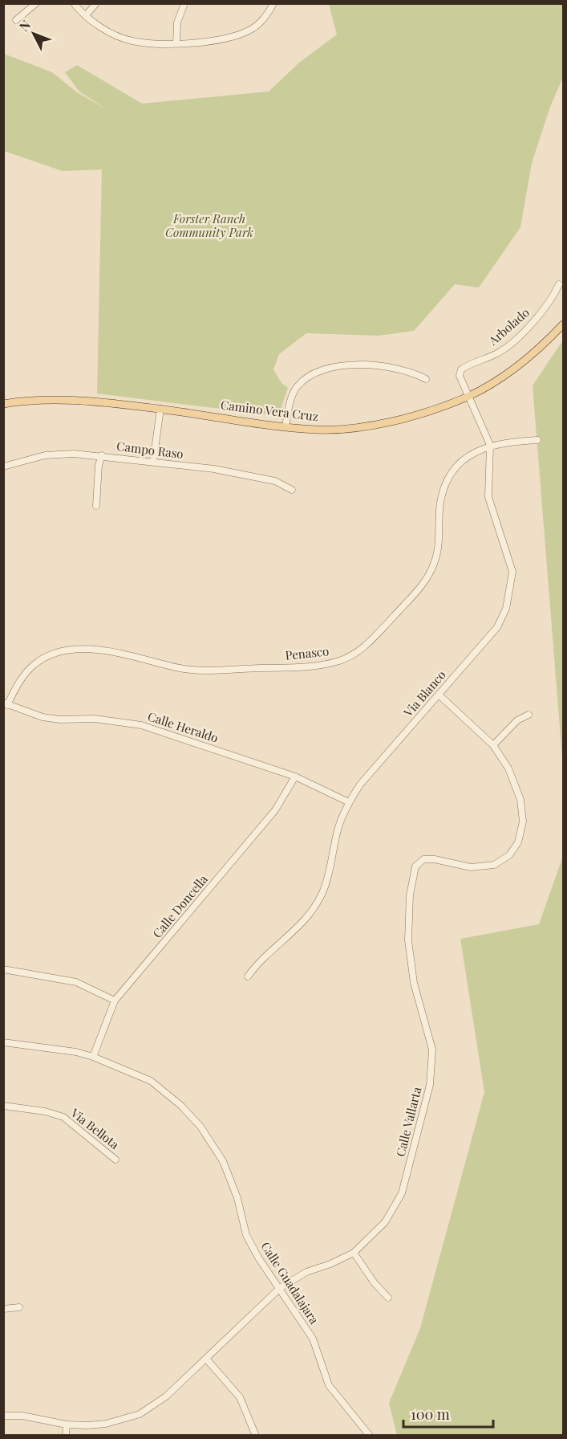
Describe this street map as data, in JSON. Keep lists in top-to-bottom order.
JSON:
{
  "streets": {
    "main road": ["Camino Vera Cruz"],
    "street": [
      "Arbolado",
      "Campo Raso",
      "Penasco",
      "Via Blanco",
      "Calle Heraldo",
      "Calle Doncella",
      "Calle Vallarta",
      "Via Bellota",
      "Calle Guadalajara"
    ]
  },
  "crossings": [
    ["Arbolado", "Camino Vera Cruz"],
    ["Arbolado", "Via Blanco"],
    ["Camino Vera Cruz", "Via Blanco"],
    ["Penasco", "Via Blanco"],
    ["Penasco", "Calle Heraldo"],
    ["Via Blanco", "Calle Heraldo"],
    ["Via Blanco", "Calle Vallarta"],
    ["Calle Heraldo", "Calle Doncella"],
    ["Calle Doncella", "Calle Guadalajara"],
    ["Calle Vallarta", "Calle Guadalajara"]
  ],
  "parks": ["Forster Ranch Community Park"],
  "scale_bar": "100 m",
  "north": "top left"
}
